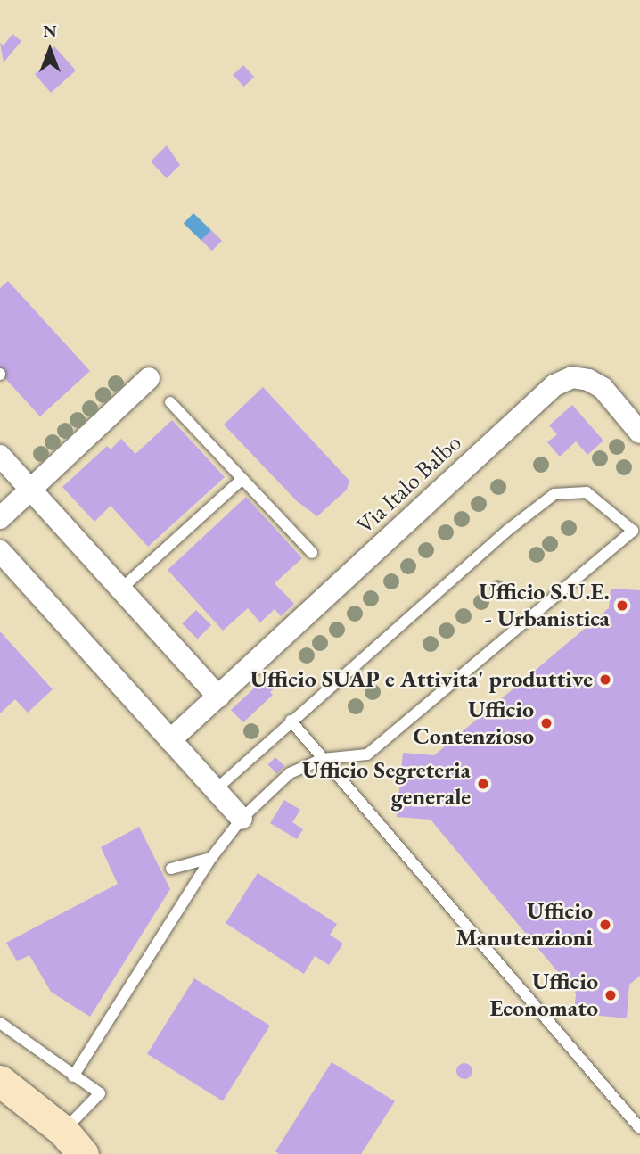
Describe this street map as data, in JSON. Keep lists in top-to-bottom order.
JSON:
{
  "streets": {
    "street": ["Via Italo Balbo"]
  },
  "places": [
    "Ufficio S.U.E. - Urbanistica",
    "Ufficio SUAP e Attivita' produttive",
    "Ufficio Contenzioso",
    "Ufficio Segreteria generale",
    "Ufficio Manutenzioni",
    "Ufficio Economato"
  ],
  "north": "top"
}
